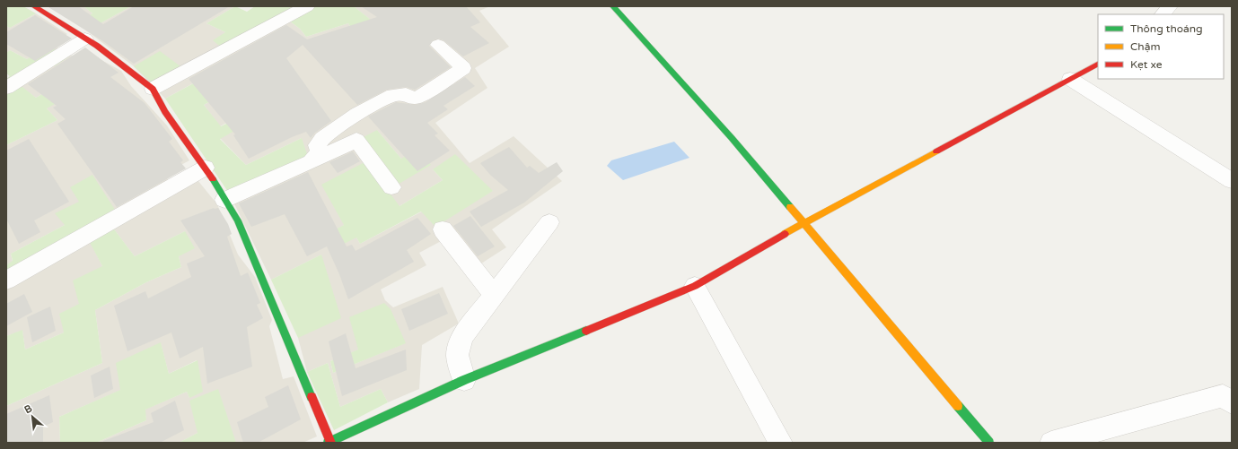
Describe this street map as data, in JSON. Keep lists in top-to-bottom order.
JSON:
{
  "legend": ["Thông thoáng", "Chậm", "Kẹt xe"],
  "north": "top left"
}
